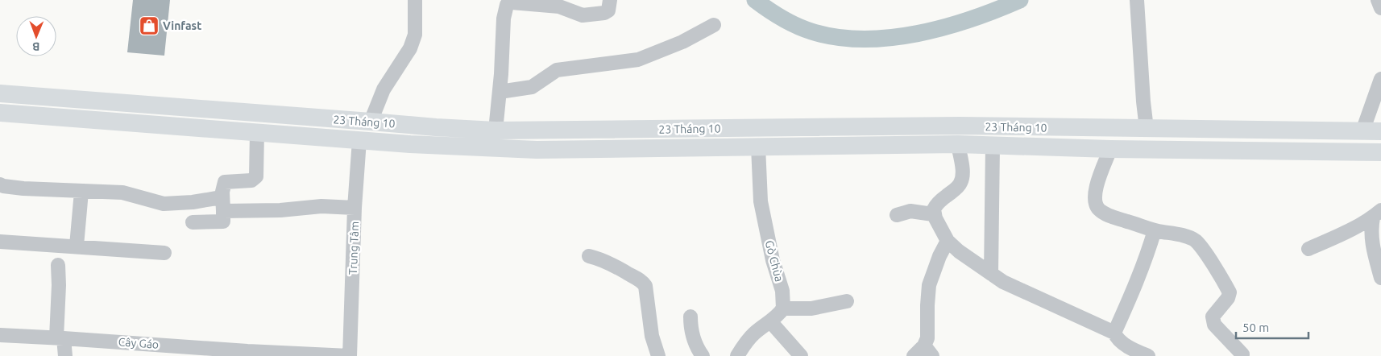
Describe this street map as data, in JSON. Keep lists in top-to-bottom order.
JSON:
{
  "streets": {
    "main road": ["23 Tháng 10"],
    "street": ["Trung Tâm", "Gò Chùa", "Cây Gáo"]
  },
  "crossings": [
    ["23 Tháng 10", "Trung Tâm"],
    ["23 Tháng 10", "Gò Chùa"],
    ["Trung Tâm", "Cây Gáo"]
  ],
  "places": {
    "shop": ["Vinfast"]
  },
  "scale_bar": "50 m",
  "north": "bottom"
}
